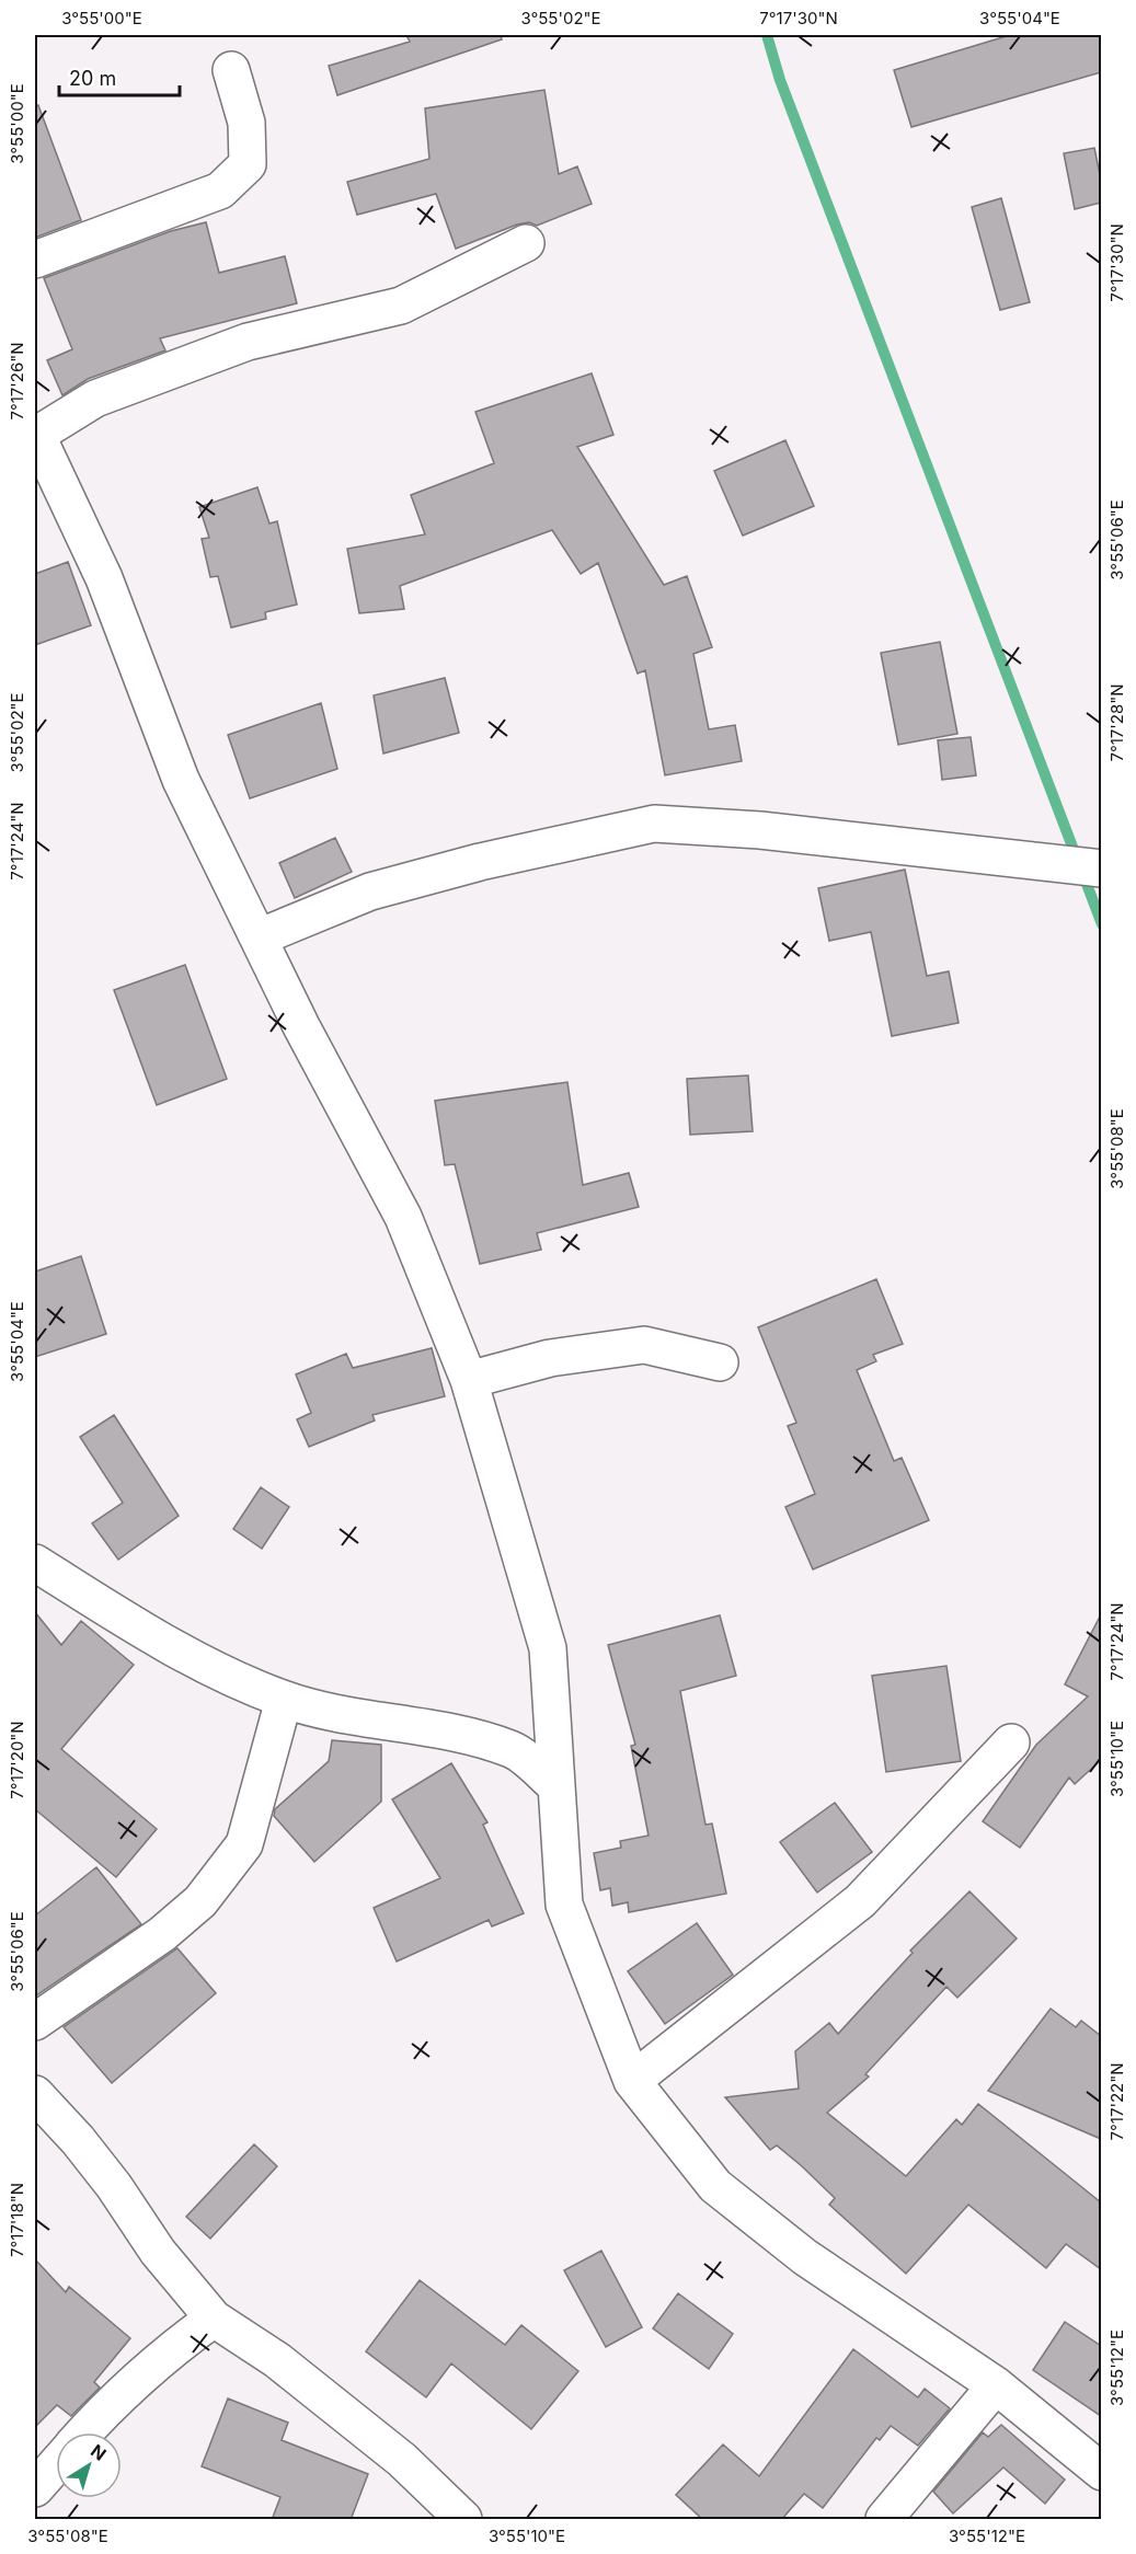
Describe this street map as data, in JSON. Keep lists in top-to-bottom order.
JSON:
{
  "scale_bar": "20 m",
  "north": "top right",
  "coordinates": [
    "3°55'00\"E",
    "3°55'02\"E",
    "7°17'30\"N",
    "3°55'04\"E",
    "7°17'26\"N",
    "3°55'06\"E",
    "7°17'28\"N",
    "7°17'24\"N",
    "3°55'08\"E",
    "3°55'10\"E",
    "7°17'20\"N",
    "7°17'22\"N",
    "7°17'18\"N",
    "3°55'12\"E"
  ]
}
